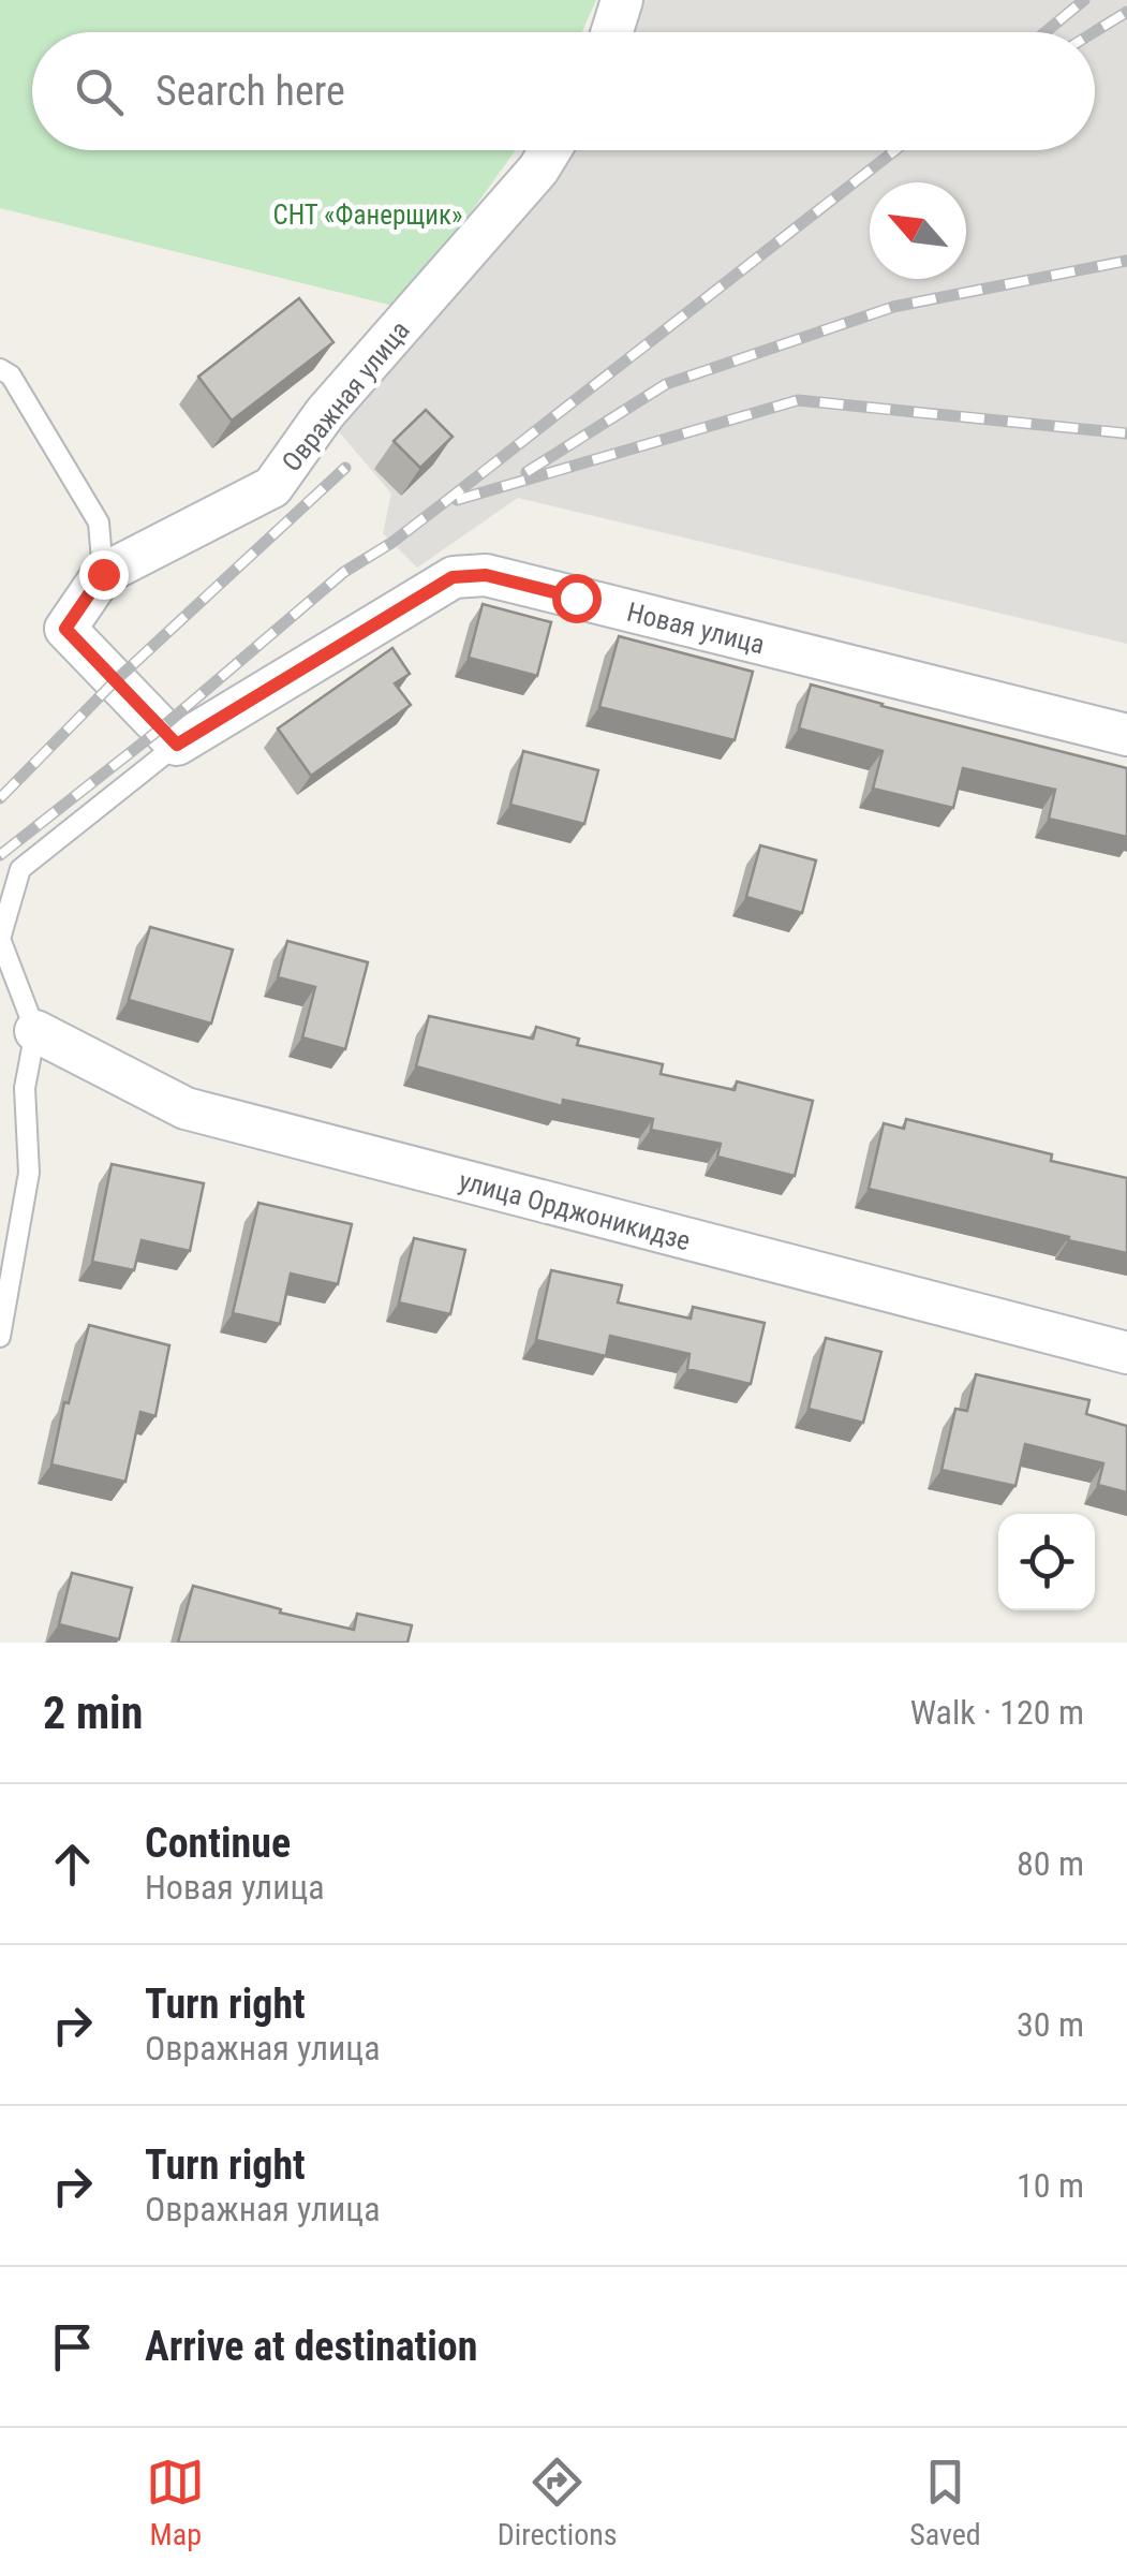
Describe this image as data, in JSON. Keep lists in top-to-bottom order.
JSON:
{
  "streets": {
    "street": ["Овражная улица", "Новая улица", "улица Орджоникидзе"]
  },
  "crossings": [
    ["Овражная улица", "Новая улица"]
  ],
  "parks": ["СНТ «Фанерщик»"],
  "north": "top left",
  "page": {
    "search": "Search here",
    "heading": ["2 min", "Walk · 120 m"],
    "list": [
      ["Continue", "Новая улица", "80 m"],
      ["Turn right", "Овражная улица", "30 m"],
      ["Turn right", "Овражная улица", "10 m"],
      "Arrive at destination"
    ],
    "nav": ["Map", "Directions", "Saved"]
  }
}
